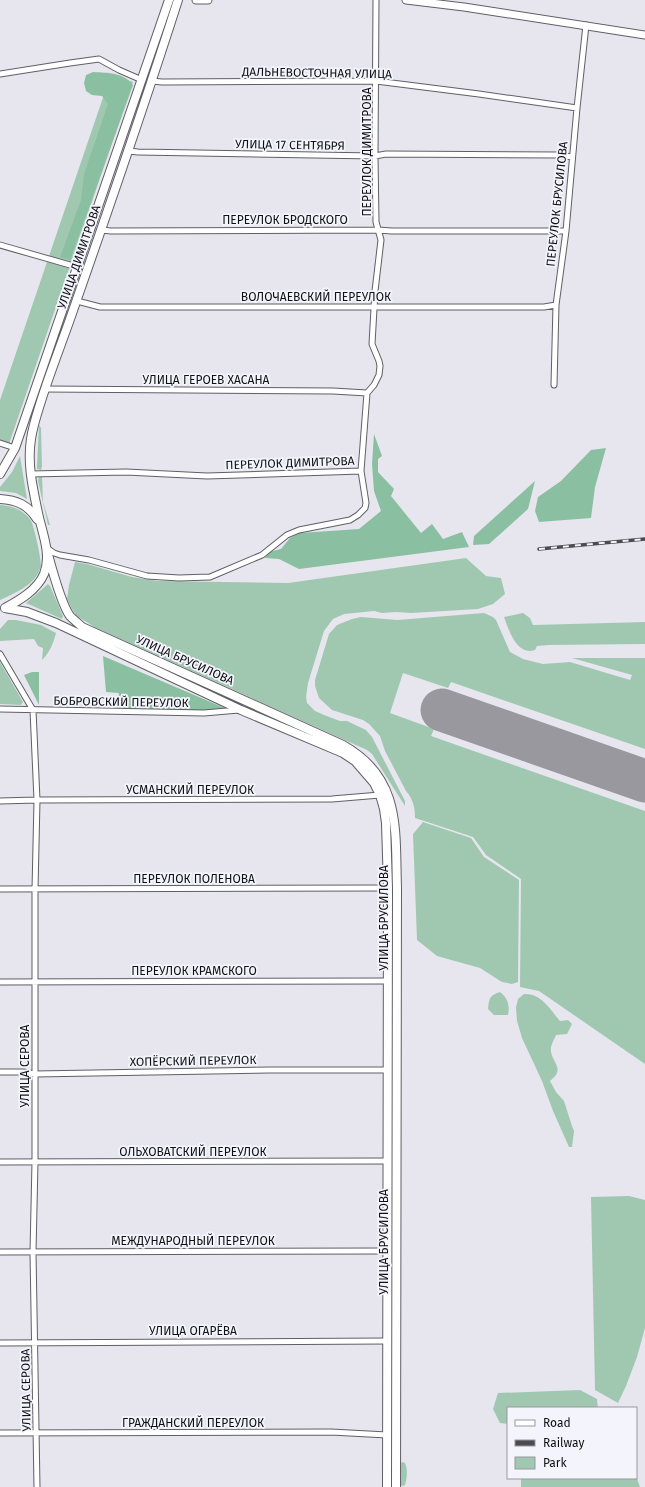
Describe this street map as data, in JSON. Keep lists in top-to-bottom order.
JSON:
{
  "streets": {
    "main road": ["УЛИЦА ДИМИТРОВА", "УЛИЦА БРУСИЛОВА"],
    "street": [
      "ДАЛЬНЕВОСТОЧНАЯ УЛИЦА",
      "УЛИЦА 17 СЕНТЯБРЯ",
      "ПЕРЕУЛОК ДИМИТРОВА",
      "ПЕРЕУЛОК БРУСИЛОВА",
      "ПЕРЕУЛОК БРОДСКОГО",
      "ВОЛОЧАЕВСКИЙ ПЕРЕУЛОК",
      "УЛИЦА ГЕРОЕВ ХАСАНА",
      "БОБРОВСКИЙ ПЕРЕУЛОК",
      "УСМАНСКИЙ ПЕРЕУЛОК",
      "ПЕРЕУЛОК ПОЛЕНОВА",
      "ПЕРЕУЛОК КРАМСКОГО",
      "ХОПЁРСКИЙ ПЕРЕУЛОК",
      "УЛИЦА СЕРОВА",
      "ОЛЬХОВАТСКИЙ ПЕРЕУЛОК",
      "МЕЖДУНАРОДНЫЙ ПЕРЕУЛОК",
      "УЛИЦА ОГАРЁВА",
      "ГРАЖДАНСКИЙ ПЕРЕУЛОК"
    ]
  },
  "crossings": [
    ["ДАЛЬНЕВОСТОЧНАЯ УЛИЦА", "ПЕРЕУЛОК ДИМИТРОВА"],
    ["ДАЛЬНЕВОСТОЧНАЯ УЛИЦА", "ПЕРЕУЛОК БРУСИЛОВА"],
    ["ДАЛЬНЕВОСТОЧНАЯ УЛИЦА", "УЛИЦА ДИМИТРОВА"],
    ["УЛИЦА 17 СЕНТЯБРЯ", "ПЕРЕУЛОК ДИМИТРОВА"],
    ["УЛИЦА 17 СЕНТЯБРЯ", "ПЕРЕУЛОК БРУСИЛОВА"],
    ["УЛИЦА 17 СЕНТЯБРЯ", "УЛИЦА ДИМИТРОВА"],
    ["ПЕРЕУЛОК ДИМИТРОВА", "ПЕРЕУЛОК БРОДСКОГО"],
    ["ПЕРЕУЛОК ДИМИТРОВА", "УЛИЦА ДИМИТРОВА"],
    ["ПЕРЕУЛОК ДИМИТРОВА", "ВОЛОЧАЕВСКИЙ ПЕРЕУЛОК"],
    ["ПЕРЕУЛОК ДИМИТРОВА", "УЛИЦА ГЕРОЕВ ХАСАНА"],
    ["ПЕРЕУЛОК БРУСИЛОВА", "ПЕРЕУЛОК БРОДСКОГО"],
    ["ПЕРЕУЛОК БРУСИЛОВА", "ВОЛОЧАЕВСКИЙ ПЕРЕУЛОК"],
    ["ПЕРЕУЛОК БРОДСКОГО", "УЛИЦА ДИМИТРОВА"],
    ["УЛИЦА ДИМИТРОВА", "ВОЛОЧАЕВСКИЙ ПЕРЕУЛОК"],
    ["УЛИЦА ДИМИТРОВА", "УЛИЦА ГЕРОЕВ ХАСАНА"],
    ["УЛИЦА ДИМИТРОВА", "УЛИЦА БРУСИЛОВА"],
    ["УЛИЦА БРУСИЛОВА", "БОБРОВСКИЙ ПЕРЕУЛОК"],
    ["УЛИЦА БРУСИЛОВА", "УСМАНСКИЙ ПЕРЕУЛОК"],
    ["УЛИЦА БРУСИЛОВА", "ПЕРЕУЛОК ПОЛЕНОВА"],
    ["УЛИЦА БРУСИЛОВА", "ПЕРЕУЛОК КРАМСКОГО"],
    ["УЛИЦА БРУСИЛОВА", "ХОПЁРСКИЙ ПЕРЕУЛОК"],
    ["УЛИЦА БРУСИЛОВА", "ОЛЬХОВАТСКИЙ ПЕРЕУЛОК"],
    ["УЛИЦА БРУСИЛОВА", "МЕЖДУНАРОДНЫЙ ПЕРЕУЛОК"],
    ["УЛИЦА БРУСИЛОВА", "УЛИЦА ОГАРЁВА"],
    ["УЛИЦА БРУСИЛОВА", "ГРАЖДАНСКИЙ ПЕРЕУЛОК"],
    ["БОБРОВСКИЙ ПЕРЕУЛОК", "УЛИЦА СЕРОВА"],
    ["УСМАНСКИЙ ПЕРЕУЛОК", "УЛИЦА СЕРОВА"],
    ["ПЕРЕУЛОК ПОЛЕНОВА", "УЛИЦА СЕРОВА"],
    ["ПЕРЕУЛОК КРАМСКОГО", "УЛИЦА СЕРОВА"],
    ["ХОПЁРСКИЙ ПЕРЕУЛОК", "УЛИЦА СЕРОВА"],
    ["УЛИЦА СЕРОВА", "ОЛЬХОВАТСКИЙ ПЕРЕУЛОК"],
    ["УЛИЦА СЕРОВА", "МЕЖДУНАРОДНЫЙ ПЕРЕУЛОК"],
    ["УЛИЦА СЕРОВА", "УЛИЦА ОГАРЁВА"],
    ["УЛИЦА СЕРОВА", "ГРАЖДАНСКИЙ ПЕРЕУЛОК"]
  ],
  "legend": ["Road", "Railway", "Park"]
}
